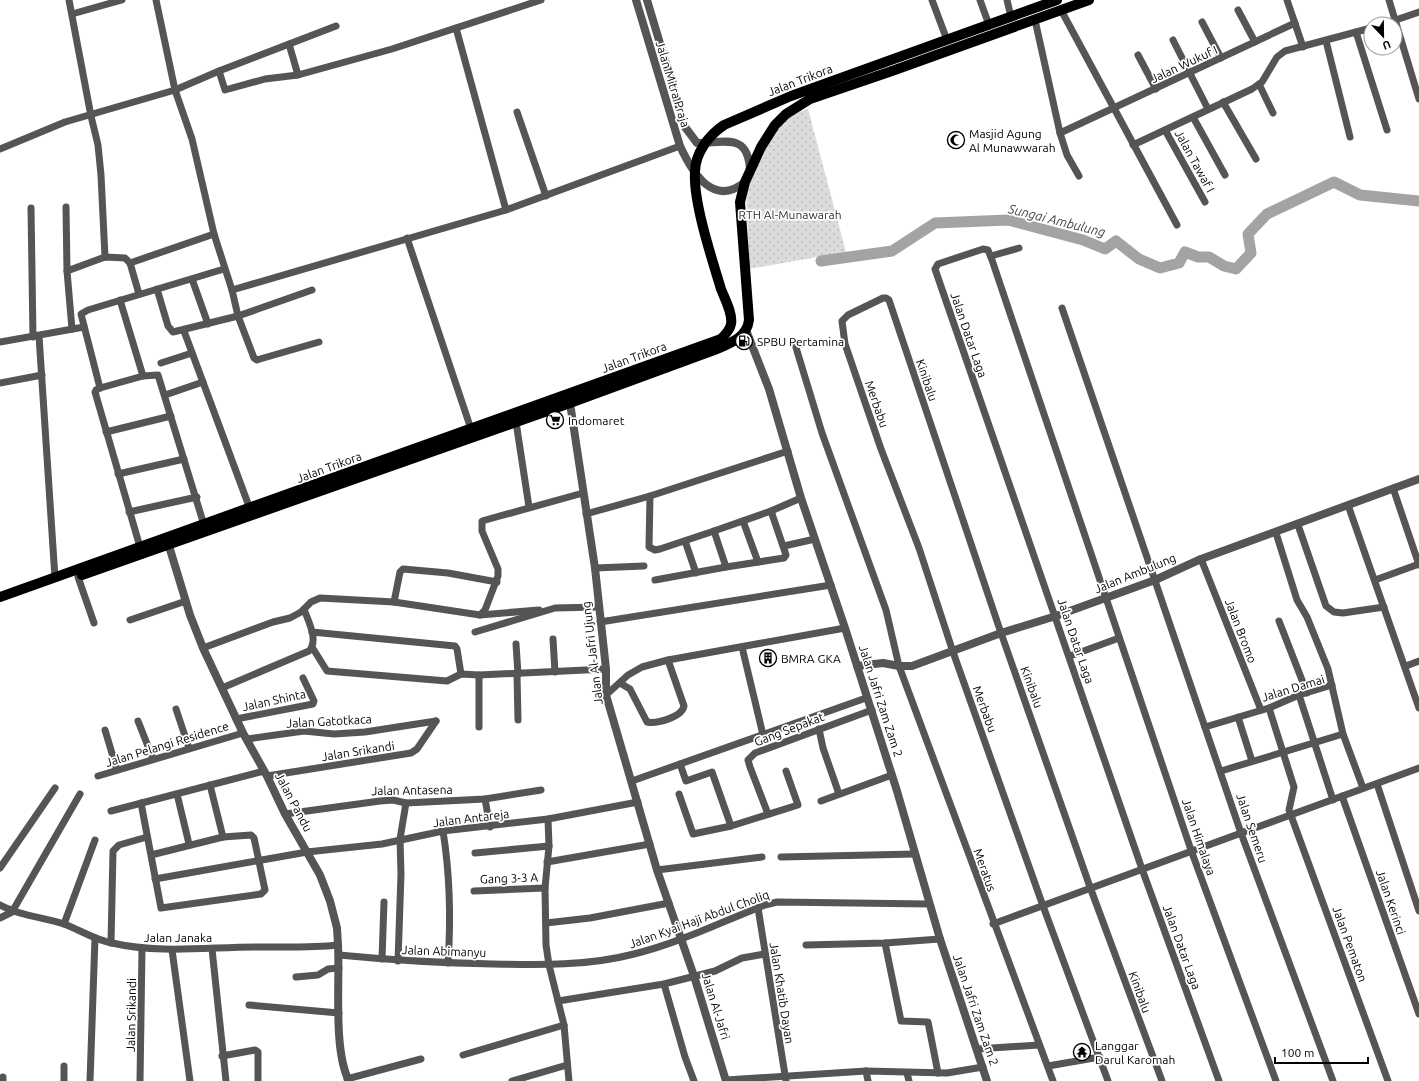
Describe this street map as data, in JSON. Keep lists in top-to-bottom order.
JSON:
{
  "streets": {
    "main road": ["Jalan Trikora"],
    "street": [
      "Jalan Wukuf I",
      "Jalan Mitra Praja",
      "Jalan Tawaf I",
      "Jalan Datar Laga",
      "Kinibalu",
      "Merbabu",
      "Jalan Ambulung",
      "Jalan Bromo",
      "Jalan Al-Jafri Ujung",
      "Jalan Damai",
      "Jalan Shinta",
      "Jalan Jafri Zam Zam 2",
      "Jalan Gatotkaca",
      "Gang Sepakat",
      "Jalan Pelangi Residence",
      "Jalan Srikandi",
      "Jalan Antasena",
      "Jalan Pandu",
      "Jalan Antareja",
      "Jalan Semeru",
      "Jalan Himalaya",
      "Meratus",
      "Gang 3-3 A",
      "Jalan Kerinci",
      "Jalan Kyai Haji Abdul Choliq",
      "Jalan Janaka",
      "Jalan Pematon",
      "Jalan Abimanyu",
      "Jalan Khatib Dayan",
      "Jalan Al-Jafri"
    ]
  },
  "crossings": [
    ["Jalan Trikora", "Jalan Mitra Praja"],
    ["Jalan Trikora", "Jalan Al-Jafri Ujung"],
    ["Jalan Trikora", "Jalan Jafri Zam Zam 2"],
    ["Jalan Trikora", "Jalan Pandu"],
    ["Jalan Datar Laga", "Jalan Ambulung"],
    ["Jalan Datar Laga", "Jalan Himalaya"],
    ["Kinibalu", "Merbabu"],
    ["Kinibalu", "Jalan Ambulung"],
    ["Merbabu", "Jalan Ambulung"],
    ["Jalan Ambulung", "Jalan Bromo"],
    ["Jalan Ambulung", "Jalan Jafri Zam Zam 2"],
    ["Jalan Ambulung", "Jalan Semeru"],
    ["Jalan Ambulung", "Jalan Himalaya"],
    ["Jalan Ambulung", "Meratus"],
    ["Jalan Bromo", "Jalan Damai"],
    ["Jalan Al-Jafri Ujung", "Jalan Antareja"],
    ["Jalan Al-Jafri Ujung", "Jalan Kyai Haji Abdul Choliq"],
    ["Jalan Al-Jafri Ujung", "Jalan Al-Jafri"],
    ["Jalan Damai", "Jalan Semeru"],
    ["Jalan Shinta", "Jalan Pandu"],
    ["Jalan Jafri Zam Zam 2", "Gang Sepakat"],
    ["Jalan Jafri Zam Zam 2", "Jalan Kyai Haji Abdul Choliq"],
    ["Jalan Gatotkaca", "Jalan Pelangi Residence"],
    ["Jalan Gatotkaca", "Jalan Srikandi"],
    ["Jalan Gatotkaca", "Jalan Pandu"],
    ["Jalan Pelangi Residence", "Jalan Pandu"],
    ["Jalan Srikandi", "Jalan Pandu"],
    ["Jalan Srikandi", "Jalan Janaka"],
    ["Jalan Antasena", "Jalan Pandu"],
    ["Jalan Pandu", "Jalan Antareja"],
    ["Jalan Pandu", "Jalan Janaka"],
    ["Jalan Pandu", "Jalan Abimanyu"],
    ["Jalan Kyai Haji Abdul Choliq", "Jalan Abimanyu"],
    ["Jalan Kyai Haji Abdul Choliq", "Jalan Khatib Dayan"],
    ["Jalan Kyai Haji Abdul Choliq", "Jalan Al-Jafri"]
  ],
  "water": ["Sungai Ambulung"],
  "parks": ["RTH Al-Munawarah"],
  "places": {
    "mosque": ["Masjid Agung Al Munawwarah"],
    "fuel station": ["SPBU Pertamina"],
    "supermarket": ["Indomaret"],
    "building": ["BMRA GKA"],
    "temple": ["Langgar Darul Karomah"]
  },
  "scale_bar": "100 m",
  "north": "bottom"
}
